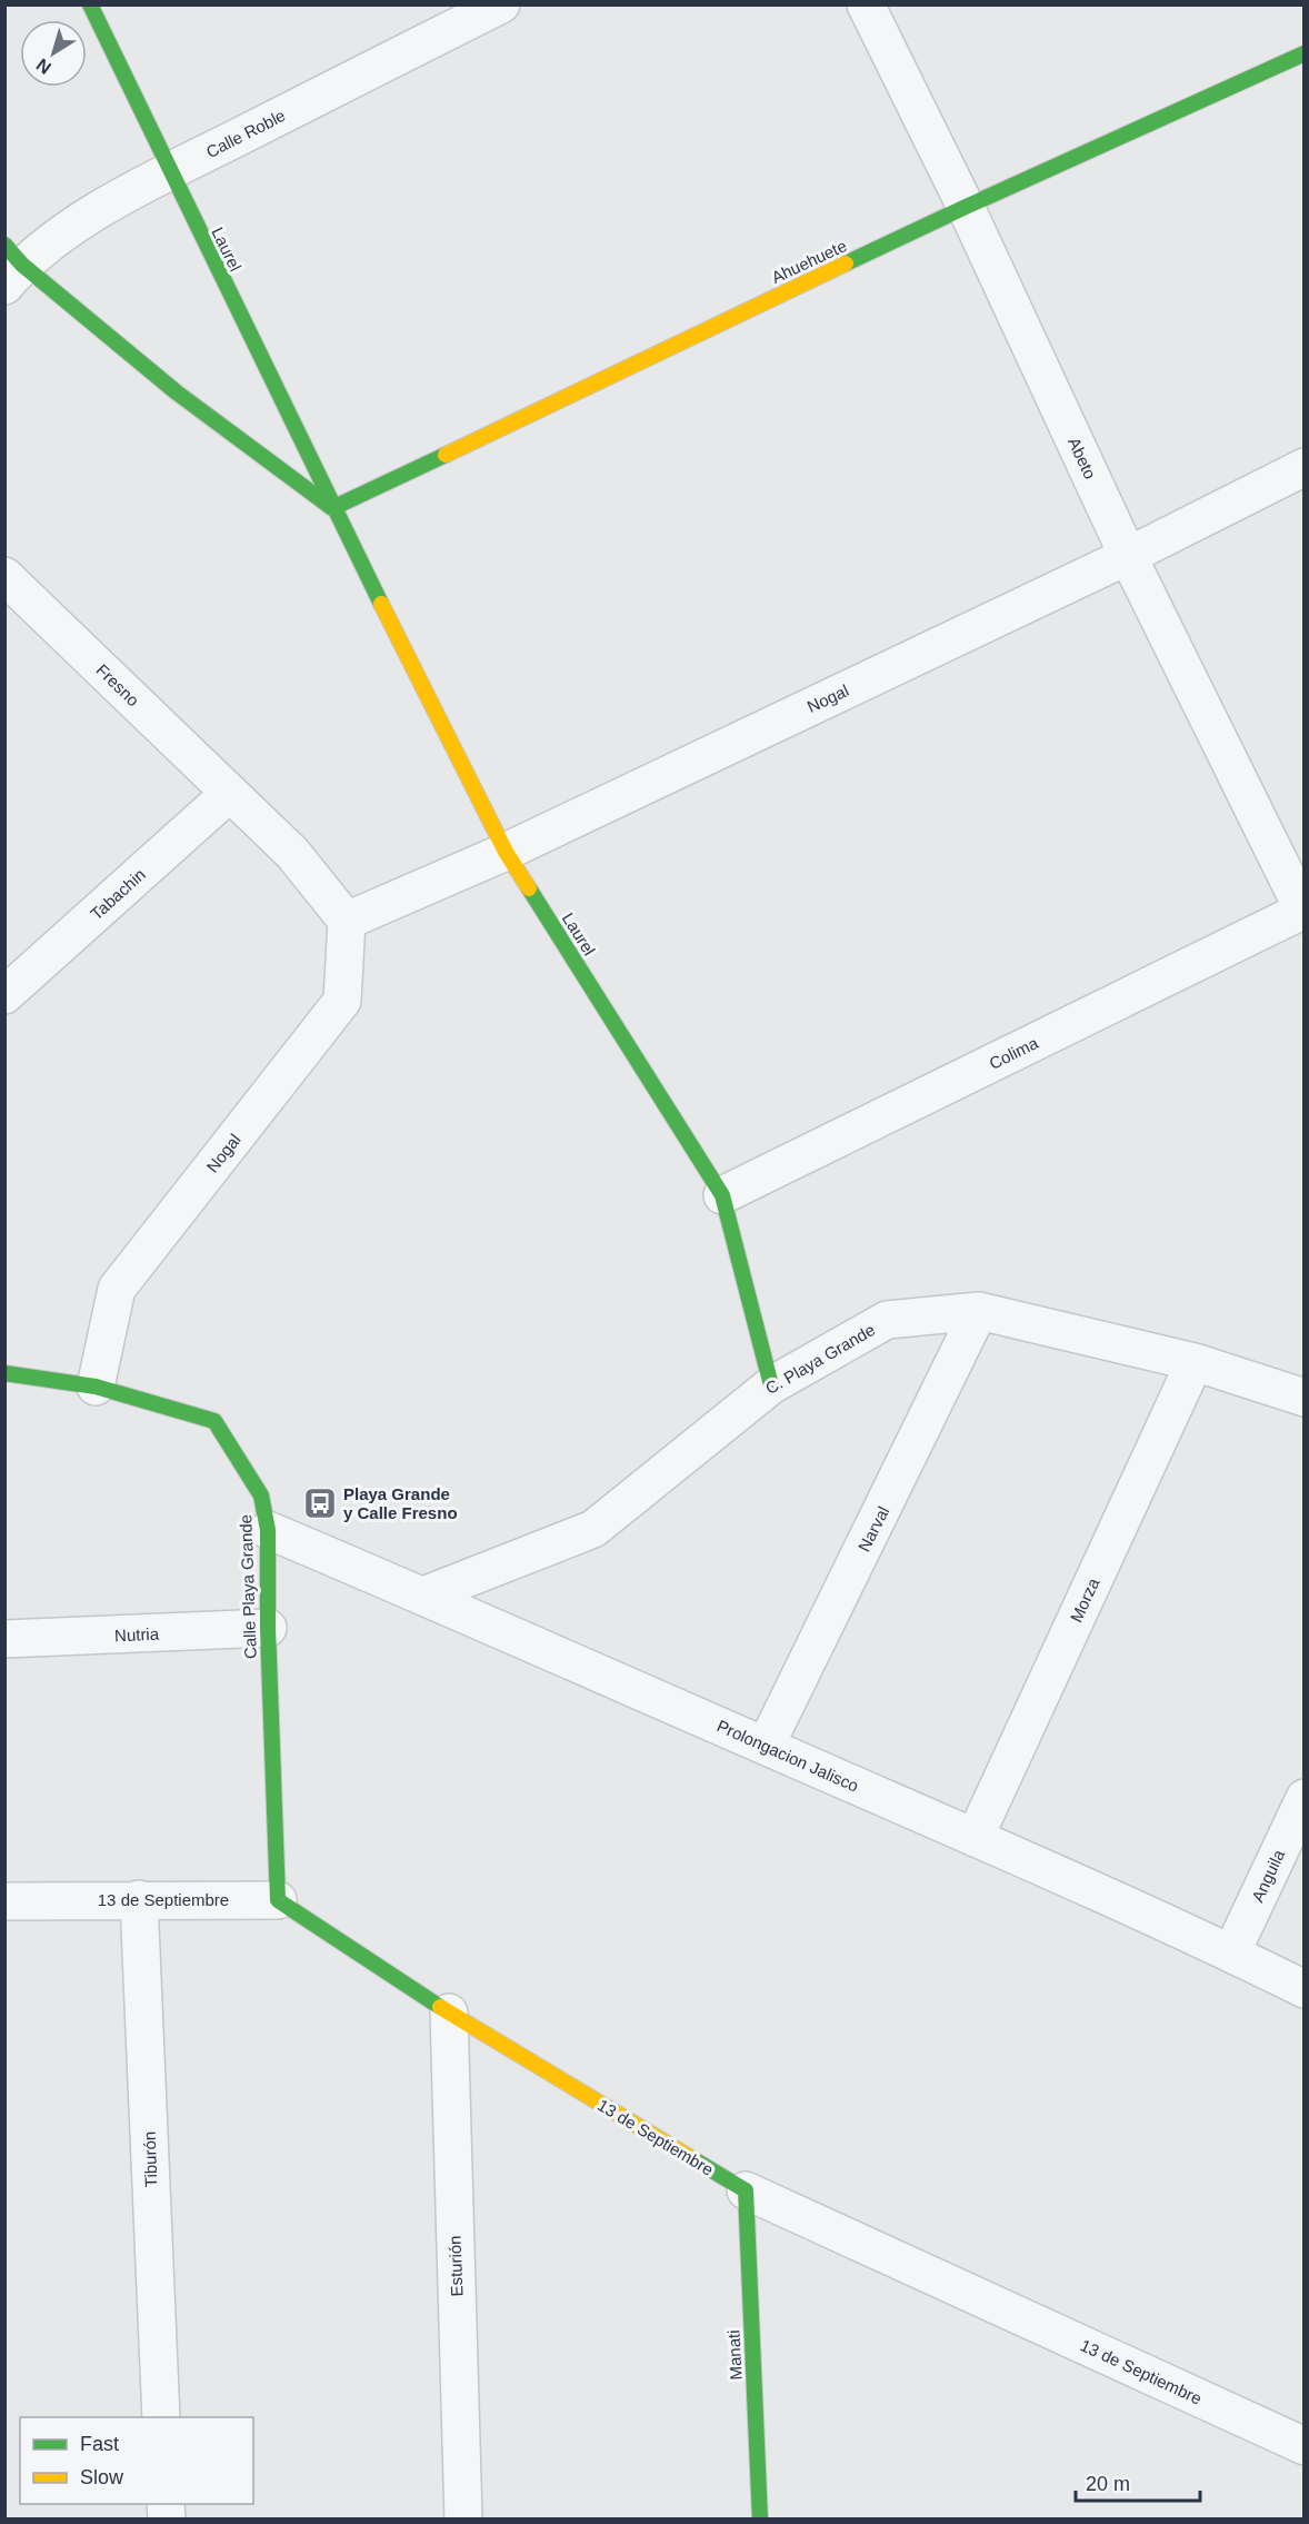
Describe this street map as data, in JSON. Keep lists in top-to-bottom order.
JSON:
{
  "streets": {
    "street": [
      "Calle Roble",
      "Laurel",
      "Ahuehuete",
      "Abeto",
      "Fresno",
      "Nogal",
      "Tabachin",
      "Colima",
      "C. Playa Grande",
      "Narval",
      "Calle Playa Grande",
      "Morza",
      "Nutria",
      "Prolongacion Jalisco",
      "Anguila",
      "13 de Septiembre",
      "Tiburón",
      "Esturión",
      "Manati"
    ]
  },
  "crossings": [
    ["Calle Roble", "Laurel"],
    ["Laurel", "Ahuehuete"],
    ["Laurel", "Nogal"],
    ["Laurel", "Colima"],
    ["Laurel", "C. Playa Grande"],
    ["Ahuehuete", "Abeto"],
    ["Abeto", "Nogal"],
    ["Abeto", "Colima"],
    ["Fresno", "Tabachin"],
    ["Nogal", "Calle Playa Grande"],
    ["C. Playa Grande", "Narval"],
    ["C. Playa Grande", "Morza"],
    ["C. Playa Grande", "Prolongacion Jalisco"],
    ["Narval", "Prolongacion Jalisco"],
    ["Calle Playa Grande", "Nutria"],
    ["Calle Playa Grande", "Prolongacion Jalisco"],
    ["Calle Playa Grande", "13 de Septiembre"],
    ["Morza", "Prolongacion Jalisco"],
    ["Prolongacion Jalisco", "Anguila"],
    ["13 de Septiembre", "Tiburón"],
    ["13 de Septiembre", "Esturión"],
    ["13 de Septiembre", "Manati"]
  ],
  "places": {
    "bus stop": ["Playa Grande y Calle Fresno"]
  },
  "legend": ["Fast", "Slow"],
  "scale_bar": "20 m",
  "north": "bottom left"
}
